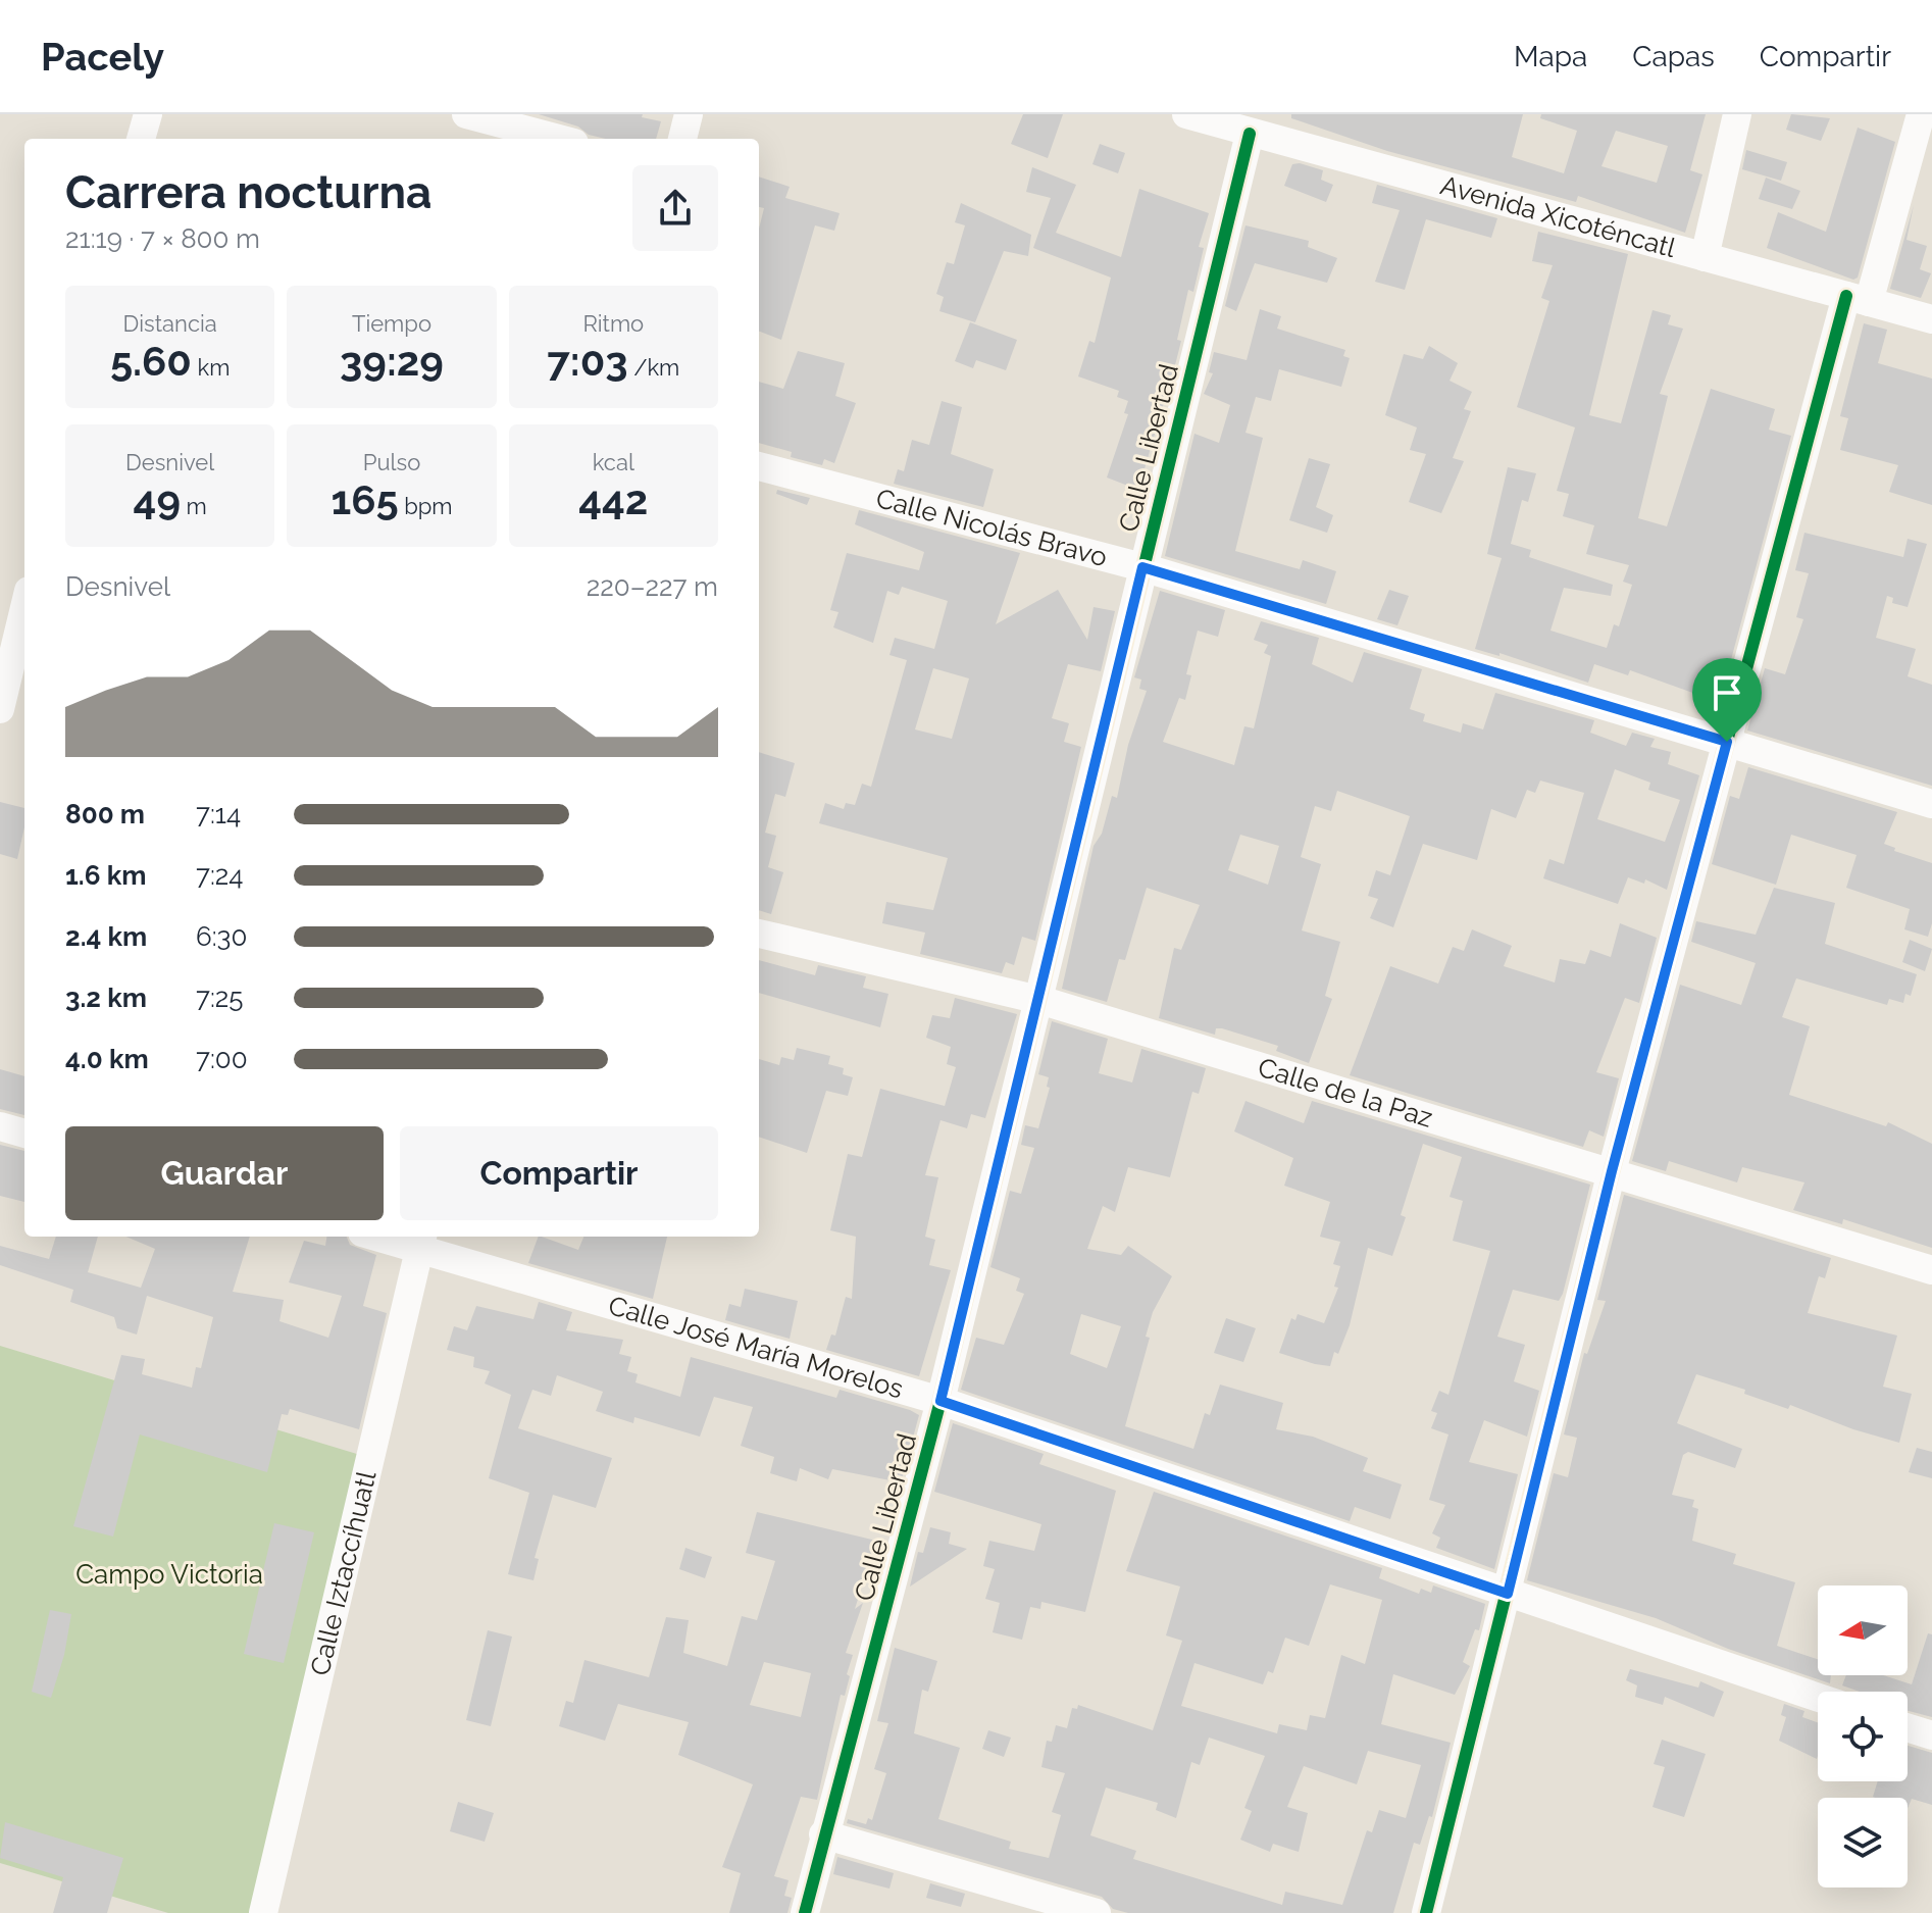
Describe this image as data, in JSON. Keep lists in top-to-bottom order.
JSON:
{
  "streets": {
    "street": [
      "Avenida Xicoténcatl",
      "Calle Libertad",
      "Calle Nicolás Bravo",
      "Calle de la Paz",
      "Calle José María Morelos",
      "Calle Iztaccíhuatl"
    ]
  },
  "crossings": [
    ["Avenida Xicoténcatl", "Calle Libertad"],
    ["Calle Libertad", "Calle Nicolás Bravo"],
    ["Calle Libertad", "Calle de la Paz"],
    ["Calle Libertad", "Calle José María Morelos"],
    ["Calle José María Morelos", "Calle Iztaccíhuatl"]
  ],
  "parks": ["Campo Victoria"],
  "north": "left",
  "page": {
    "header": "Pacely",
    "nav": ["Mapa", "Capas", "Compartir"],
    "heading": ["Carrera nocturna", "21:19 · 7 × 800 m"],
    "stats": [
      ["Distancia", "5.60 km"],
      ["Tiempo", "39:29"],
      ["Ritmo", "7:03 /km"],
      ["Desnivel", "49 m"],
      ["Pulso", "165 bpm"],
      ["kcal", "442"]
    ],
    "chart": ["Desnivel", "220–227 m"],
    "list": [
      {
        "name": "800 m",
        "note": "7:14"
      },
      {
        "name": "1.6 km",
        "note": "7:24"
      },
      {
        "name": "2.4 km",
        "note": "6:30"
      },
      {
        "name": "3.2 km",
        "note": "7:25"
      },
      {
        "name": "4.0 km",
        "note": "7:00"
      }
    ],
    "buttons": ["Guardar", "Compartir"]
  }
}
